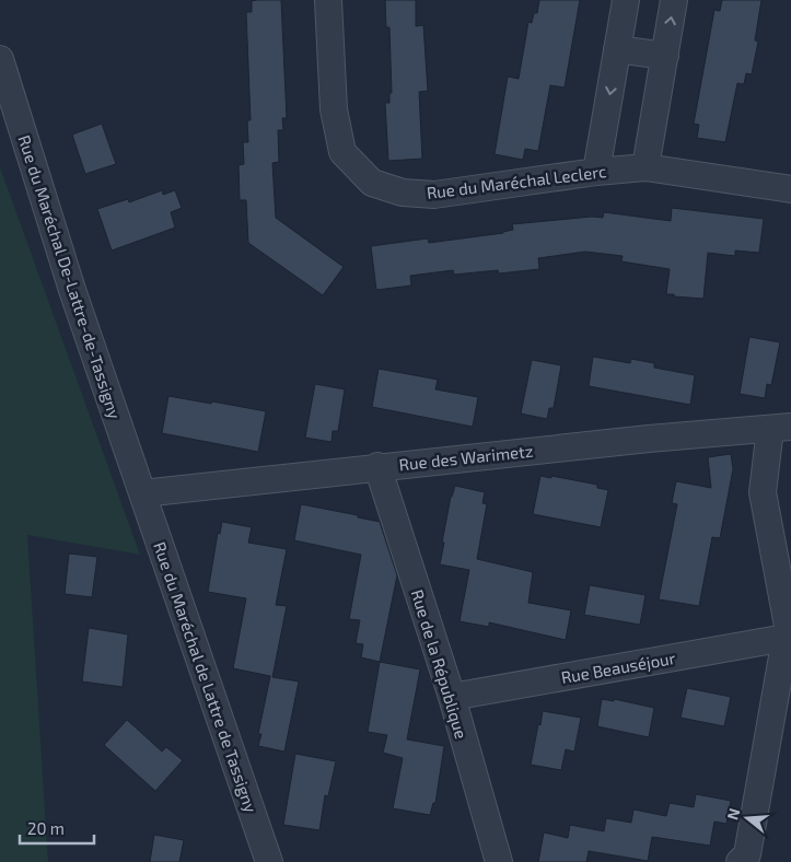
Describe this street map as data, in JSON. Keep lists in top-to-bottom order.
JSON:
{
  "streets": {
    "street": [
      "Rue du Maréchal Leclerc",
      "Rue du Maréchal De-Lattre-de-Tassigny",
      "Rue des Warimetz",
      "Rue de la République",
      "Rue Beauséjour",
      "Rue du Maréchal de Lattre de Tassigny"
    ]
  },
  "crossings": [
    ["Rue du Maréchal De-Lattre-de-Tassigny", "Rue des Warimetz"],
    ["Rue du Maréchal De-Lattre-de-Tassigny", "Rue du Maréchal de Lattre de Tassigny"],
    ["Rue des Warimetz", "Rue de la République"],
    ["Rue des Warimetz", "Rue du Maréchal de Lattre de Tassigny"],
    ["Rue de la République", "Rue Beauséjour"]
  ],
  "scale_bar": "20 m",
  "north": "left"
}
